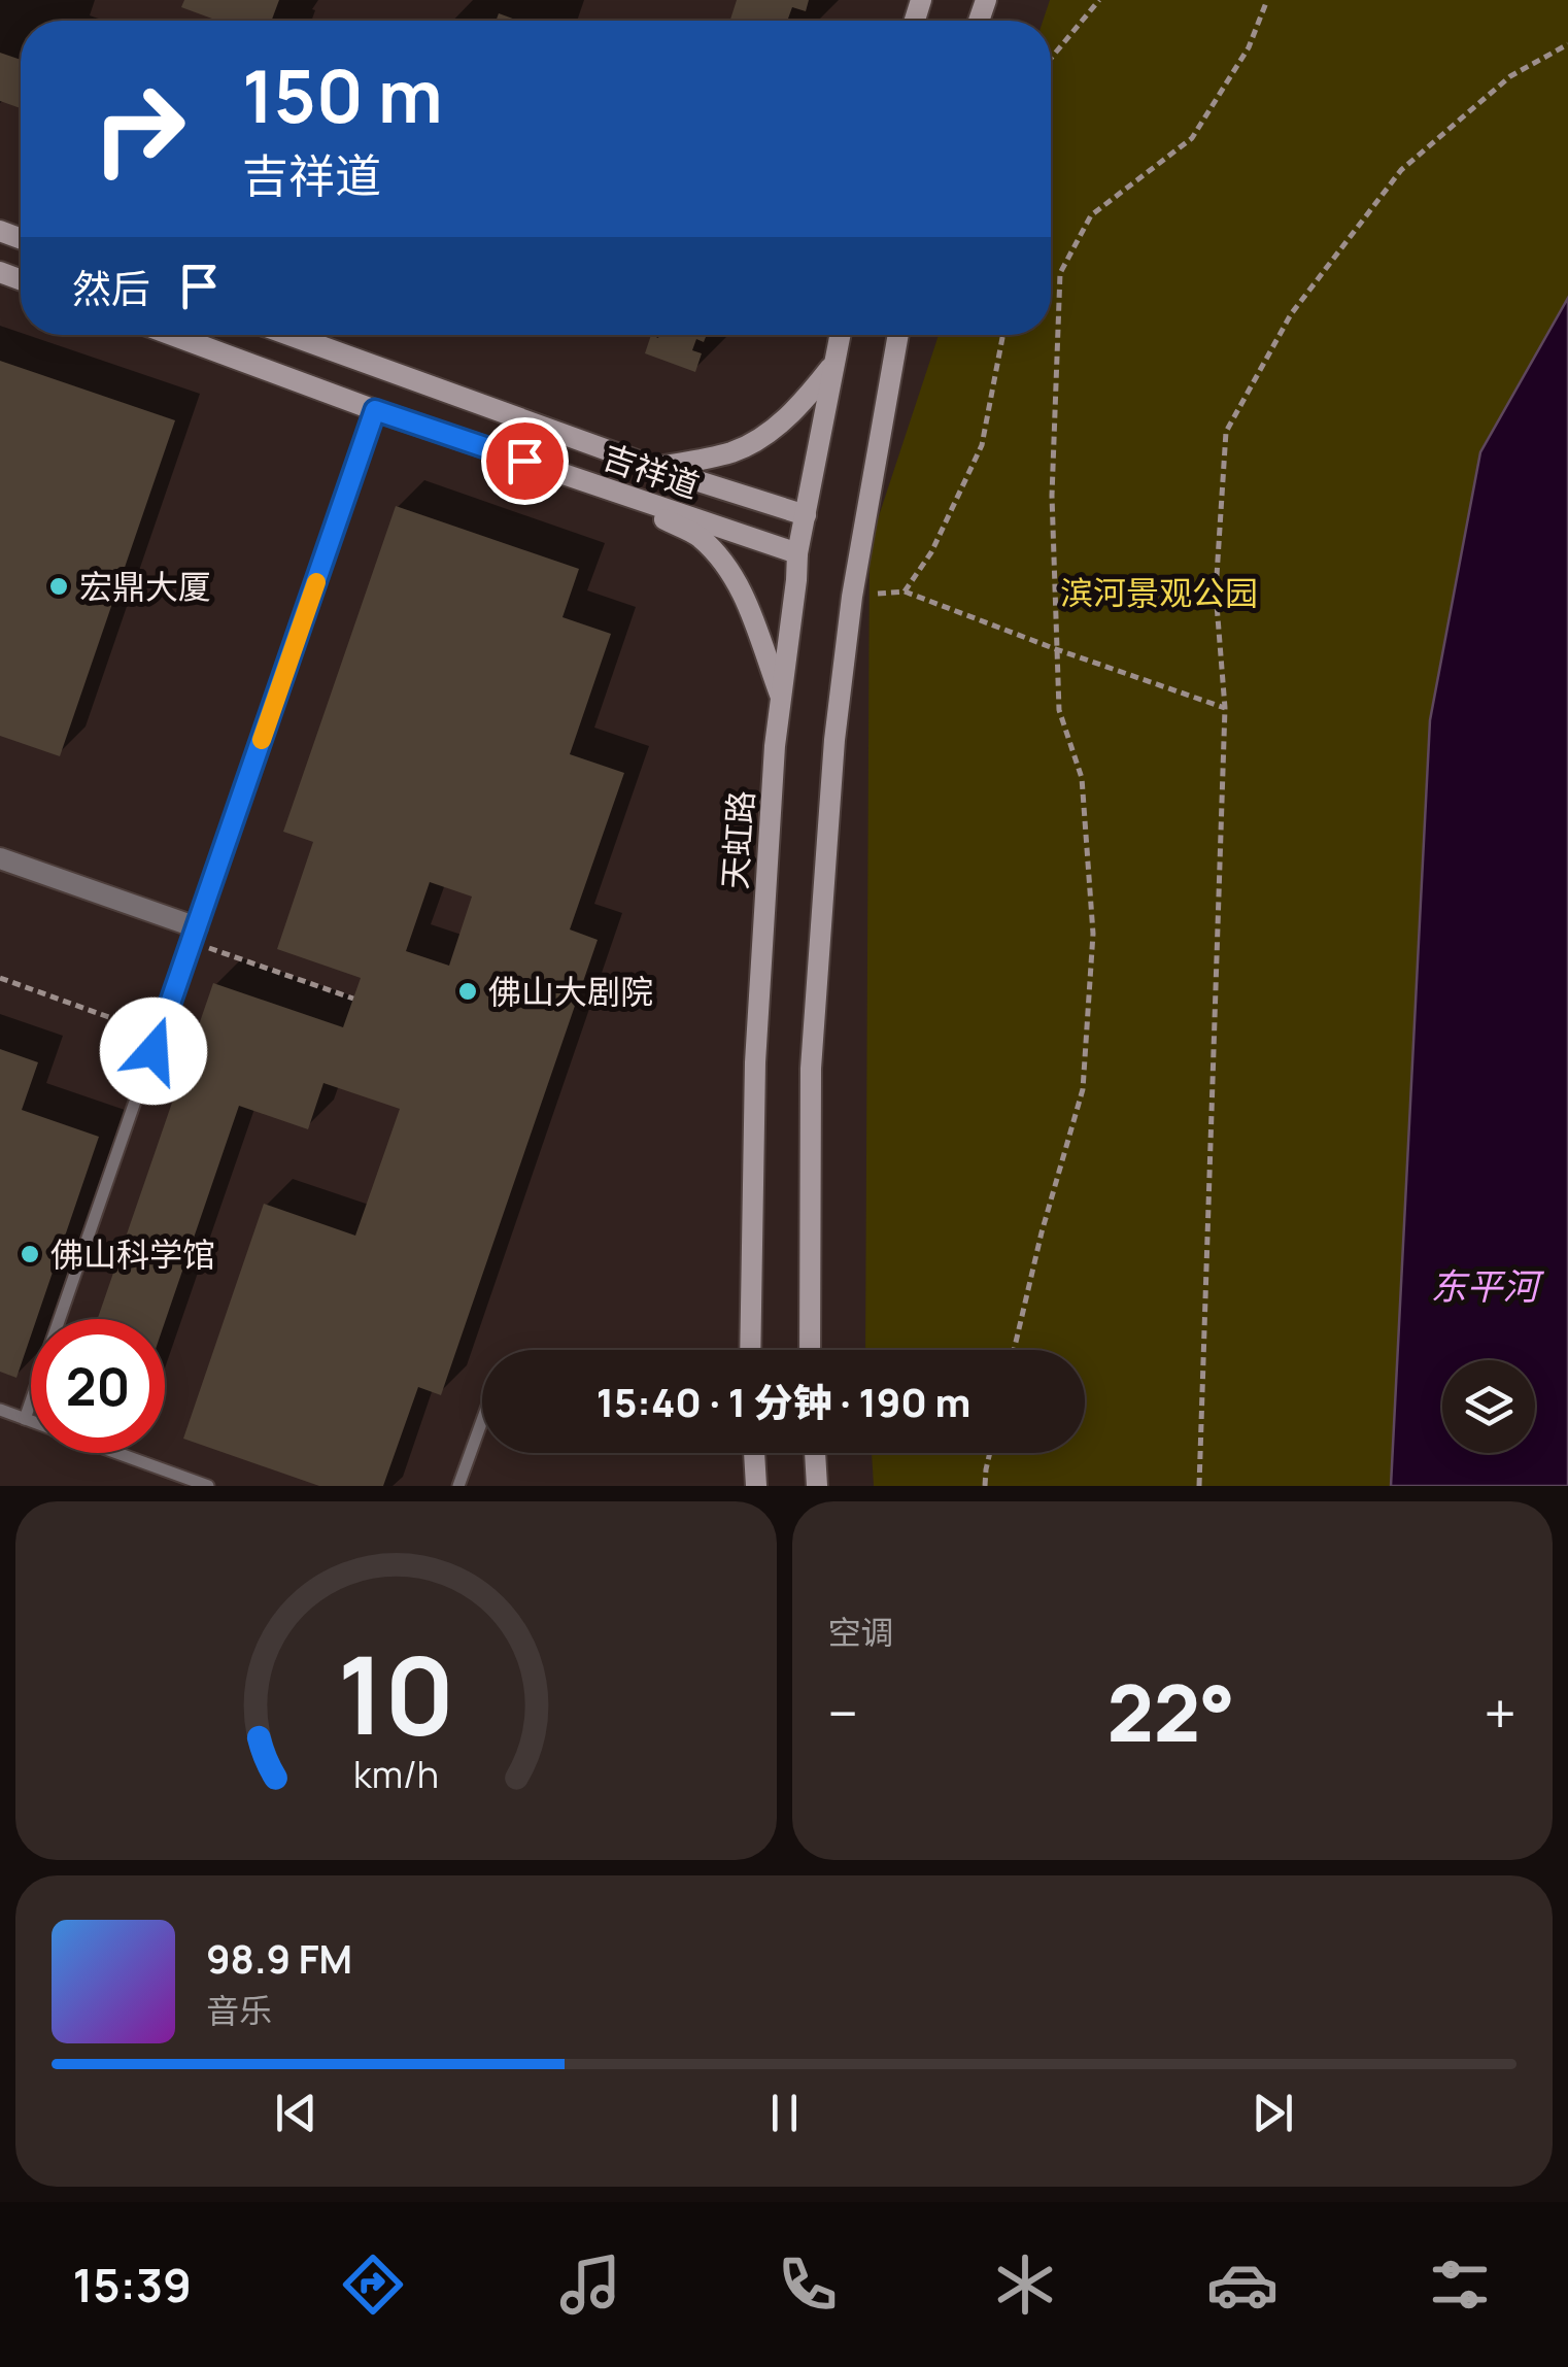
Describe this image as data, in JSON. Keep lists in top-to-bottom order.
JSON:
{
  "streets": {
    "main road": ["吉祥道", "天虹路"]
  },
  "crossings": [
    ["吉祥道", "天虹路"]
  ],
  "water": ["东平河"],
  "parks": ["滨河景观公园"],
  "places": ["宏鼎大厦", "佛山大剧院", "佛山科学馆"],
  "page": {
    "turn": ["150 m", "吉祥道"],
    "then": "然后",
    "limit": "20",
    "trip": "15:40 · 1 分钟 · 190 m",
    "tile": "空调",
    "heat": ["−", "22°", "+"],
    "song": ["98.9 FM", "音乐"],
    "tabs": "15:39",
    "gauge": ["10", "km/h"]
  }
}
